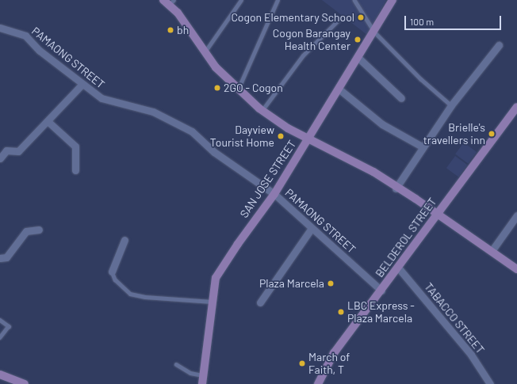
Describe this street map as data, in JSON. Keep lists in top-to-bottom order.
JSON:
{
  "streets": {
    "street": [
      "PAMAONG STREET",
      "SAN JOSE STREET",
      "BELDEROL STREET",
      "TABACCO STREET"
    ]
  },
  "crossings": [
    ["PAMAONG STREET", "SAN JOSE STREET"],
    ["PAMAONG STREET", "BELDEROL STREET"],
    ["BELDEROL STREET", "TABACCO STREET"]
  ],
  "places": [
    "Cogon Elementary School",
    "bh",
    "Cogon Barangay Health Center",
    "2GO - Cogon",
    "Brielle's travellers inn",
    "Dayview Tourist Home",
    "Plaza Marcela",
    "LBC Express - Plaza Marcela",
    "March of Faith, T"
  ],
  "scale_bar": "100 m"
}
